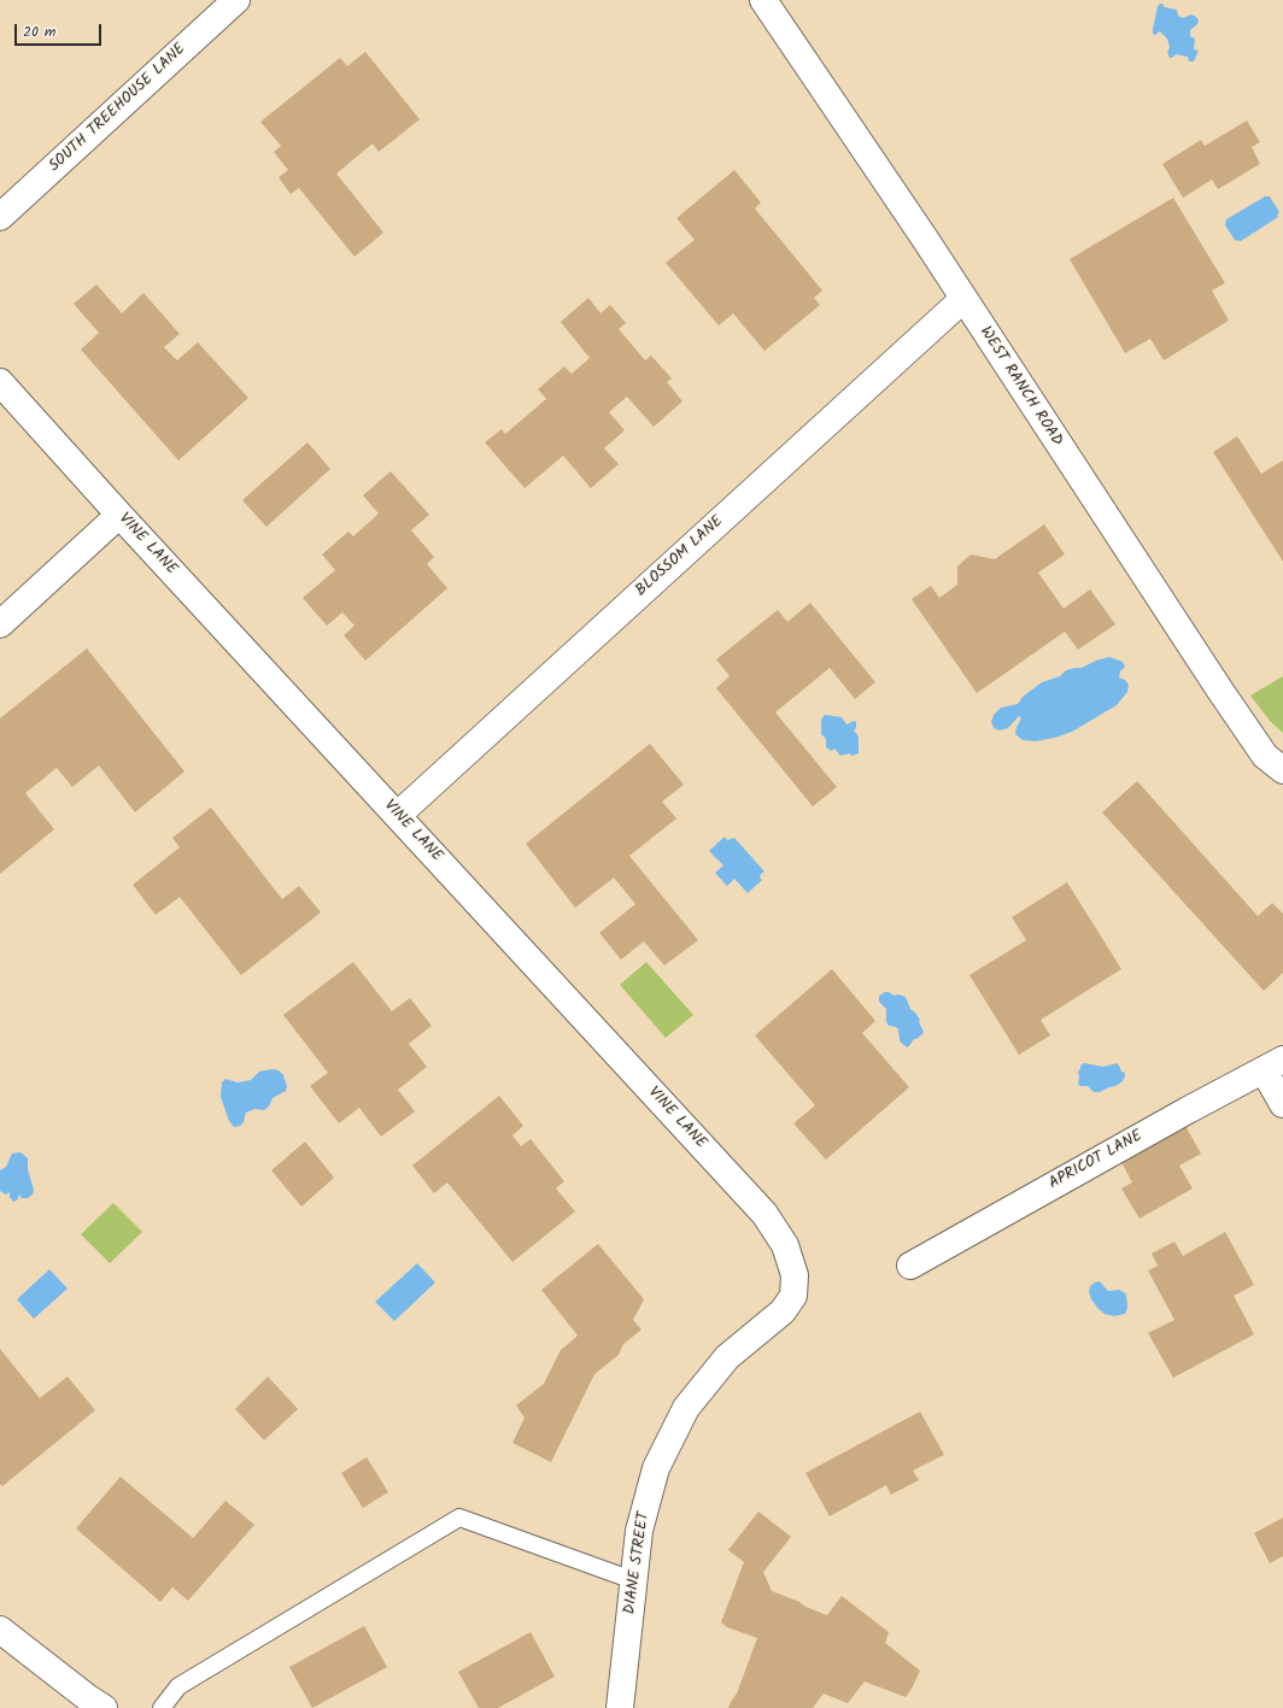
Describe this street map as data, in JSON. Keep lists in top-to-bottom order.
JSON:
{
  "streets": {
    "street": [
      "SOUTH TREEHOUSE LANE",
      "WEST RANCH ROAD",
      "VINE LANE",
      "BLOSSOM LANE",
      "APRICOT LANE",
      "DIANE STREET"
    ]
  },
  "crossings": [
    ["WEST RANCH ROAD", "BLOSSOM LANE"],
    ["VINE LANE", "BLOSSOM LANE"],
    ["VINE LANE", "DIANE STREET"]
  ],
  "scale_bar": "20 m"
}
